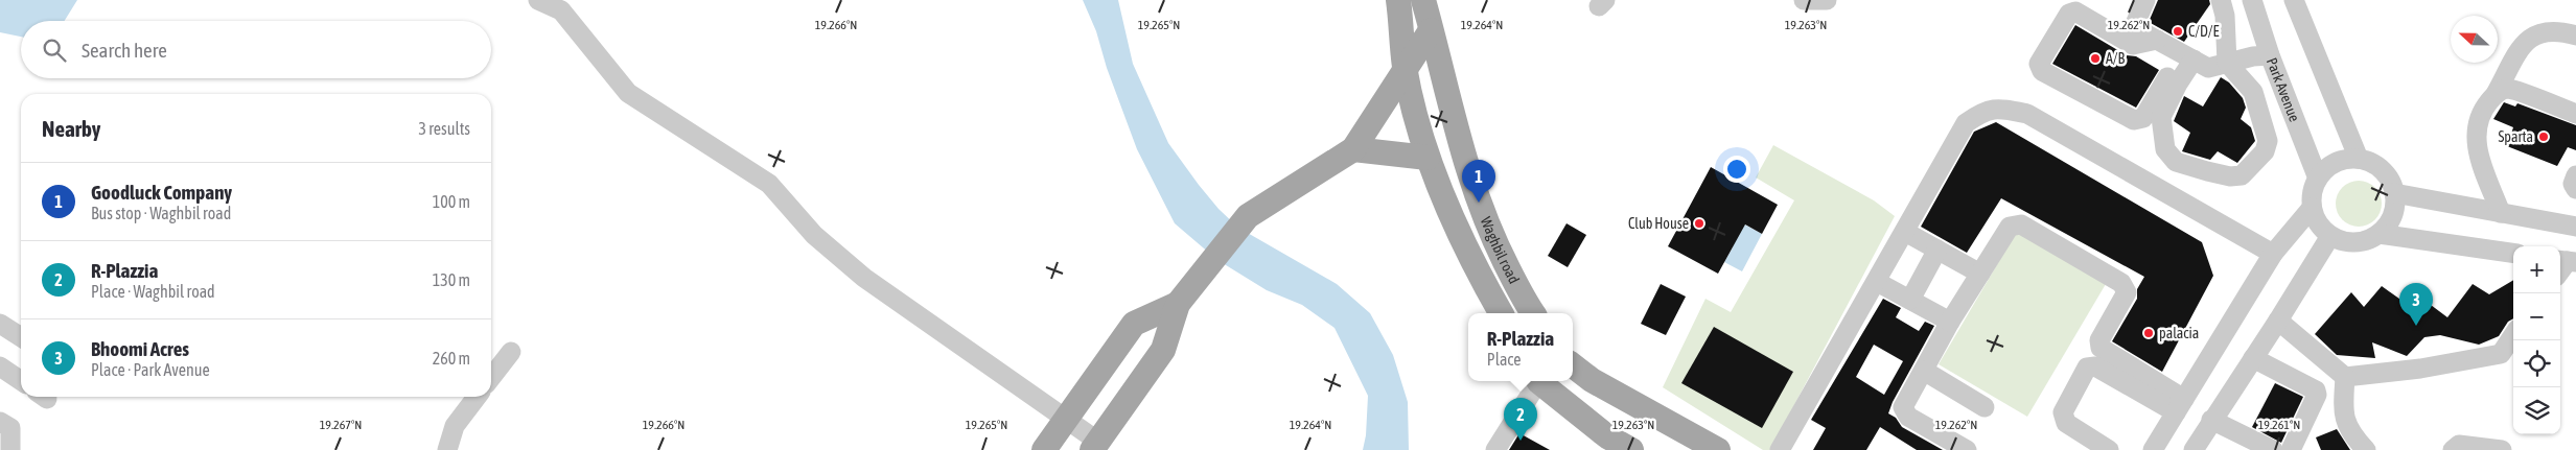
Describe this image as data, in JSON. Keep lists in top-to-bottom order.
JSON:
{
  "streets": {
    "main road": ["Waghbil road"],
    "street": ["Park Avenue"]
  },
  "places": [
    "C/D/E",
    "A/B",
    "Sparta",
    "Club House",
    "palacia"
  ],
  "north": "left",
  "page": {
    "search": "Search here",
    "heading": ["Nearby", "3 results"],
    "pins": ["1", "3", "2"],
    "list": [
      {
        "mark": "1",
        "name": "Goodluck Company",
        "note": "Bus stop · Waghbil road",
        "value": "100 m"
      },
      {
        "mark": "2",
        "name": "R-Plazzia",
        "note": "Place · Waghbil road",
        "value": "130 m"
      },
      {
        "mark": "3",
        "name": "Bhoomi Acres",
        "note": "Place · Park Avenue",
        "value": "260 m"
      }
    ],
    "map_buttons": ["+", "−"],
    "popup": ["R-Plazzia", "Place"]
  },
  "coordinates": [
    "19.266°N",
    "19.265°N",
    "19.264°N",
    "19.263°N",
    "19.262°N",
    "19.267°N",
    "19.261°N"
  ]
}
